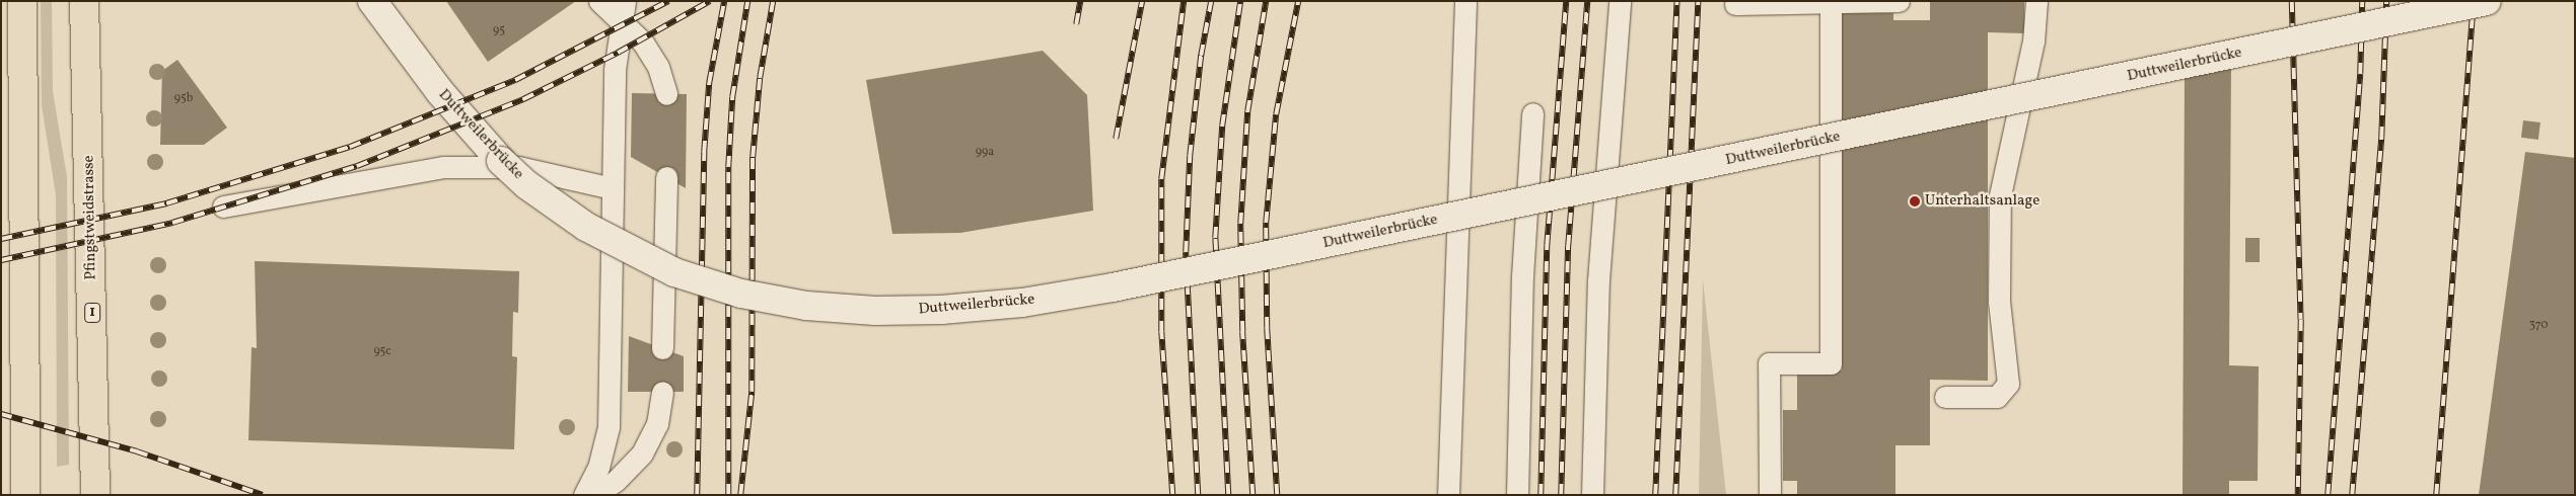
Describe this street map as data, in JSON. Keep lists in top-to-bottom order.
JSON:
{
  "streets": {
    "main road": ["Pfingstweidstrasse", "1"],
    "street": ["Duttweilerbrücke"]
  },
  "places": ["Unterhaltsanlage"],
  "house_numbers": [
    "95",
    "95b",
    "99a",
    "370",
    "95c"
  ]
}
